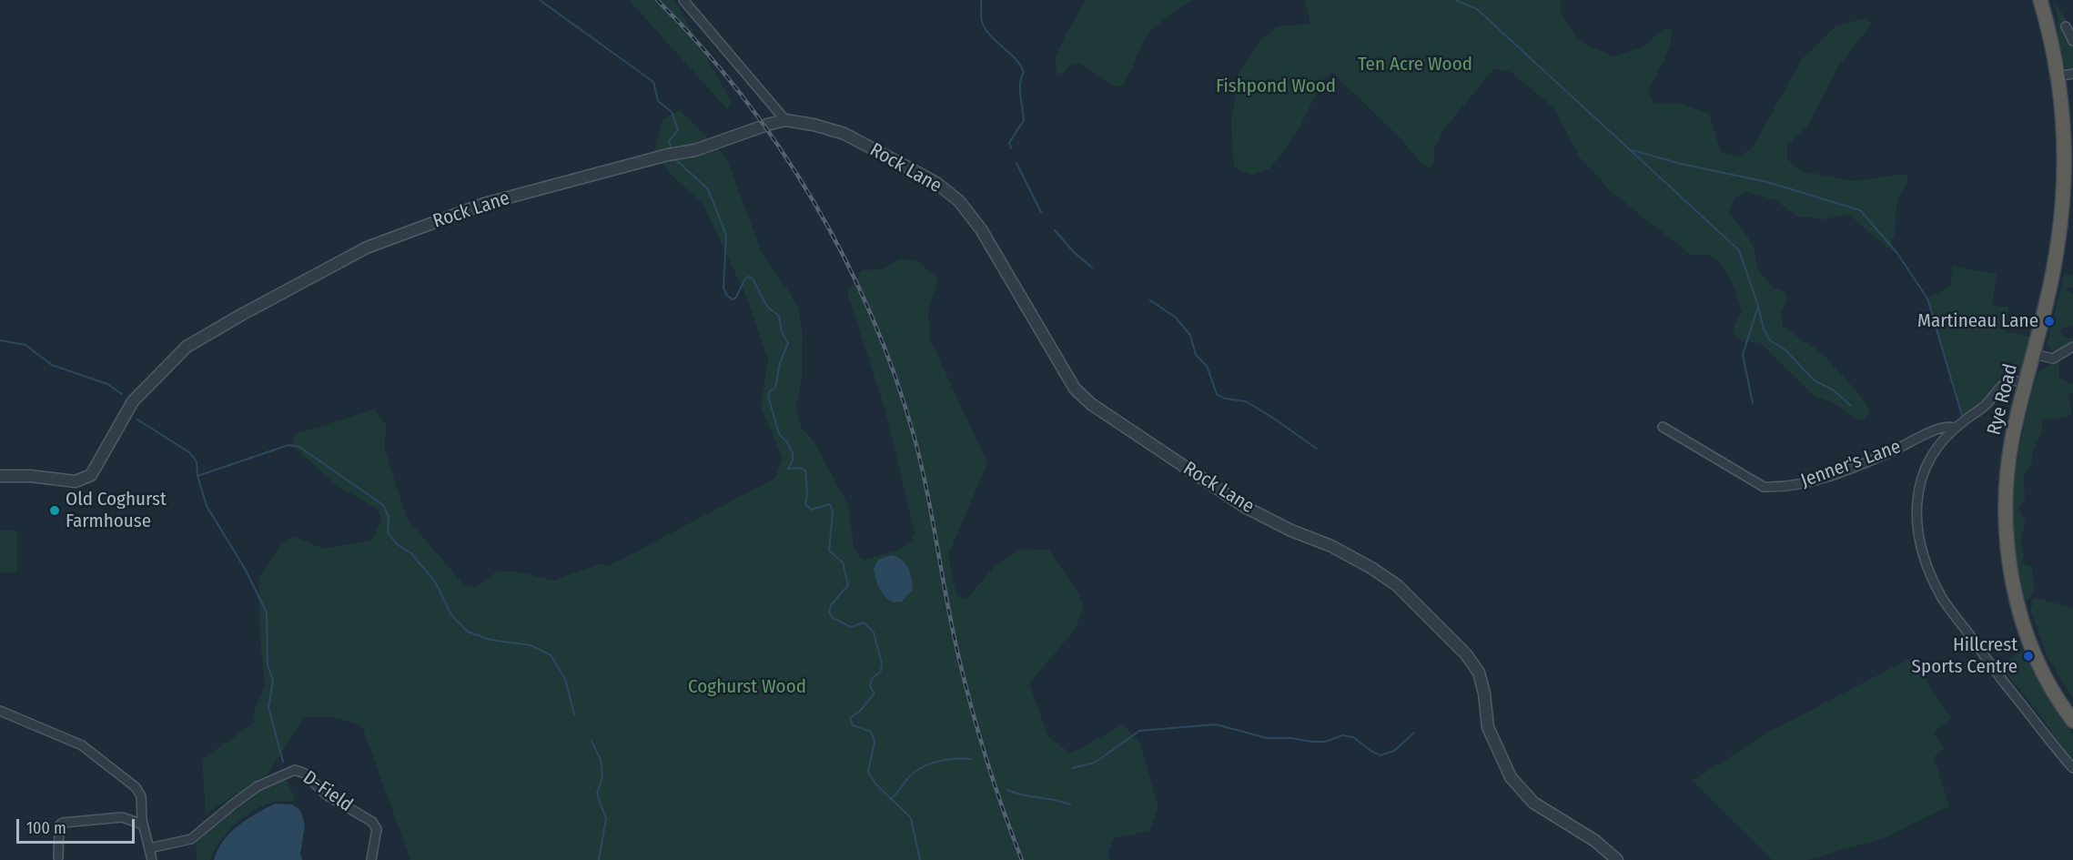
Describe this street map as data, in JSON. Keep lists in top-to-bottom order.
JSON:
{
  "streets": {
    "highway": ["Rye Road"],
    "street": ["Rock Lane", "Jenner's Lane", "D-Field"]
  },
  "parks": ["Ten Acre Wood", "Fishpond Wood", "Coghurst Wood"],
  "places": ["Martineau Lane", "Old Coghurst Farmhouse", "Hillcrest Sports Centre"],
  "scale_bar": "100 m"
}
